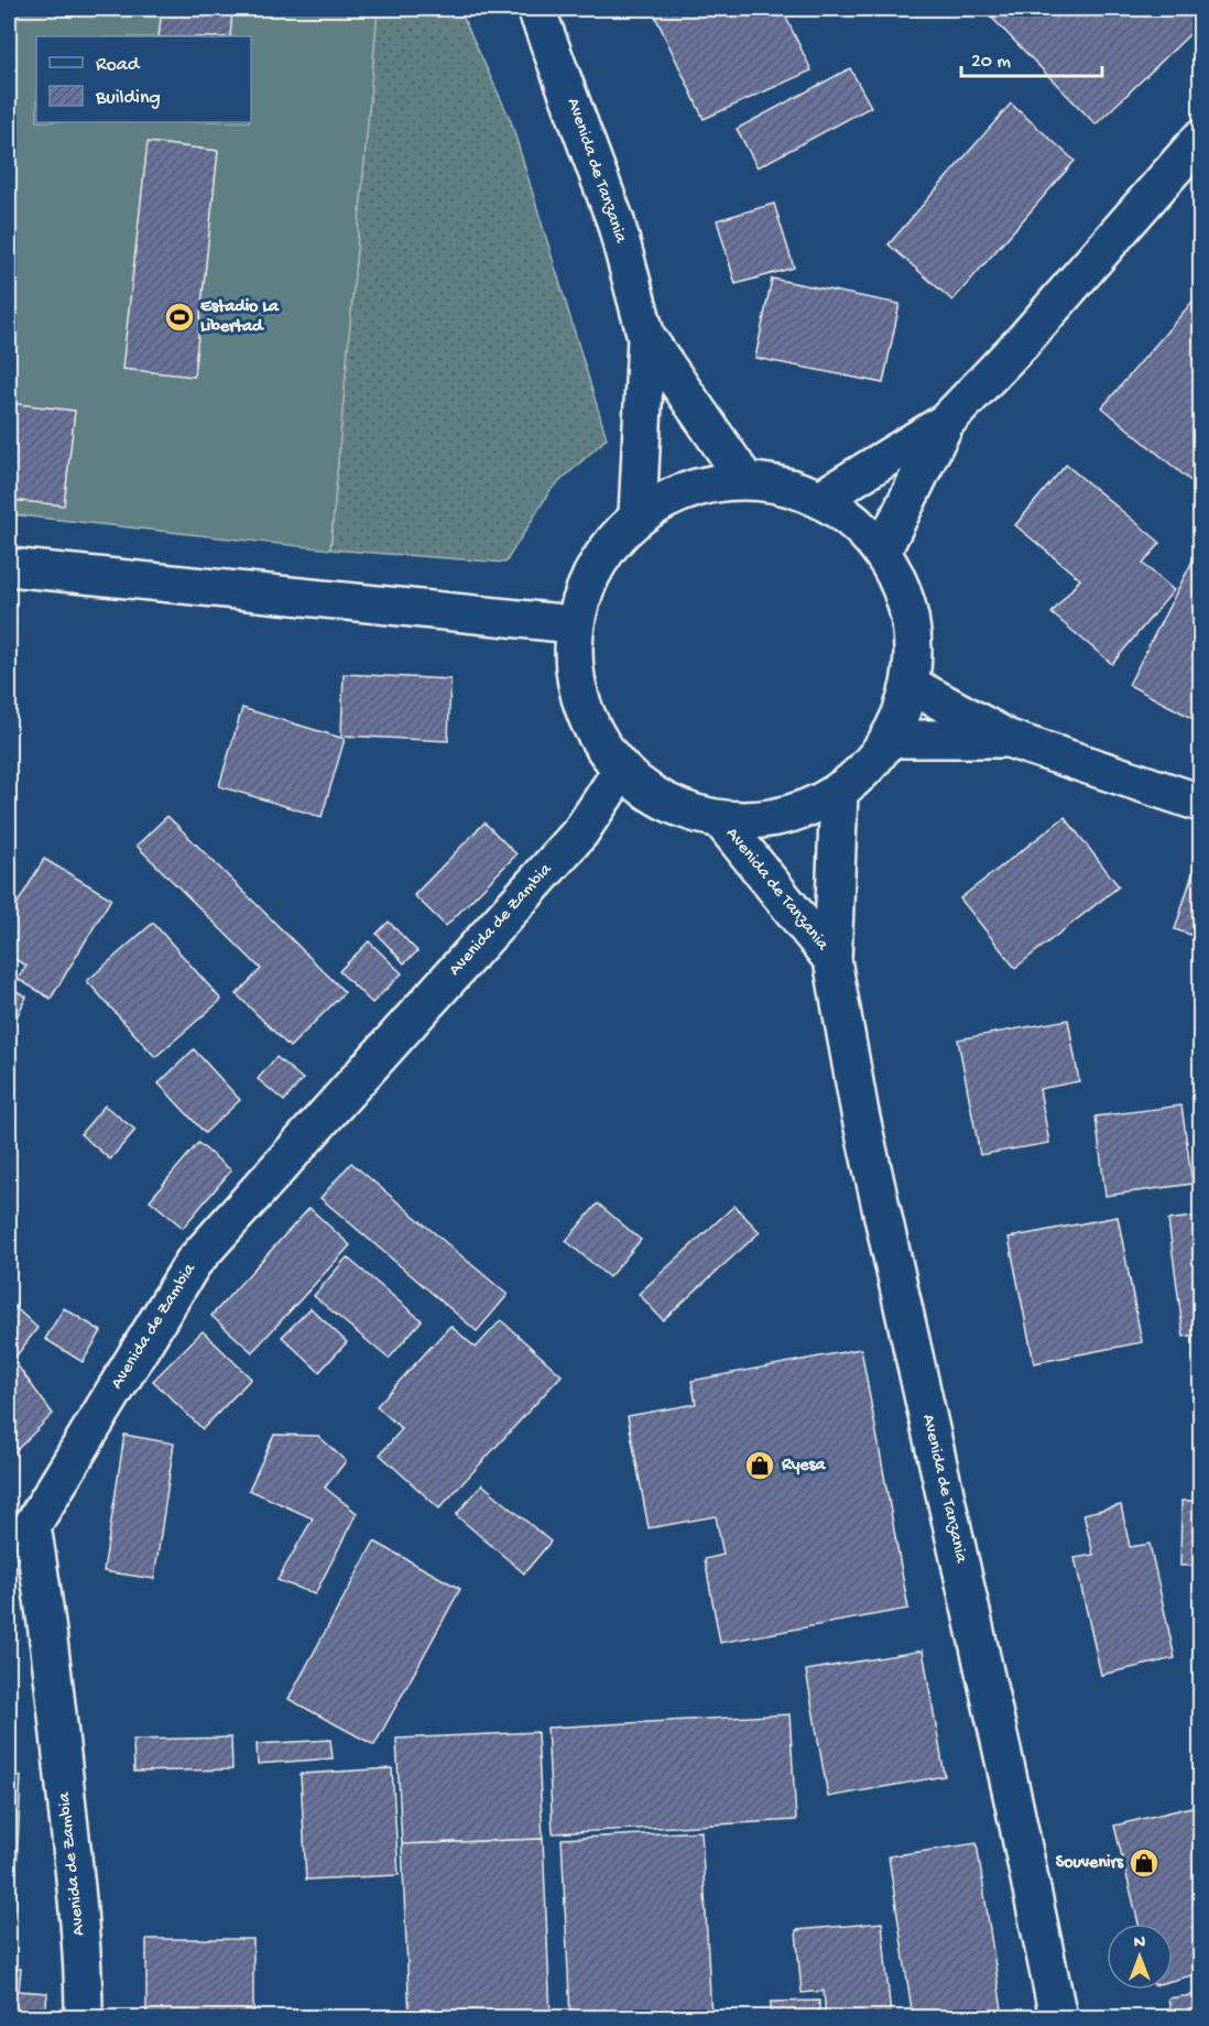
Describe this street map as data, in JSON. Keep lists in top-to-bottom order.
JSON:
{
  "streets": {
    "main road": ["Avenida de Tanzania", "Avenida de Zambia"]
  },
  "places": {
    "sports": ["Estadio La Libertad"],
    "shop": ["Ryesa", "Souvenirs"]
  },
  "legend": ["Road", "Building"],
  "scale_bar": "20 m",
  "north": "top"
}
